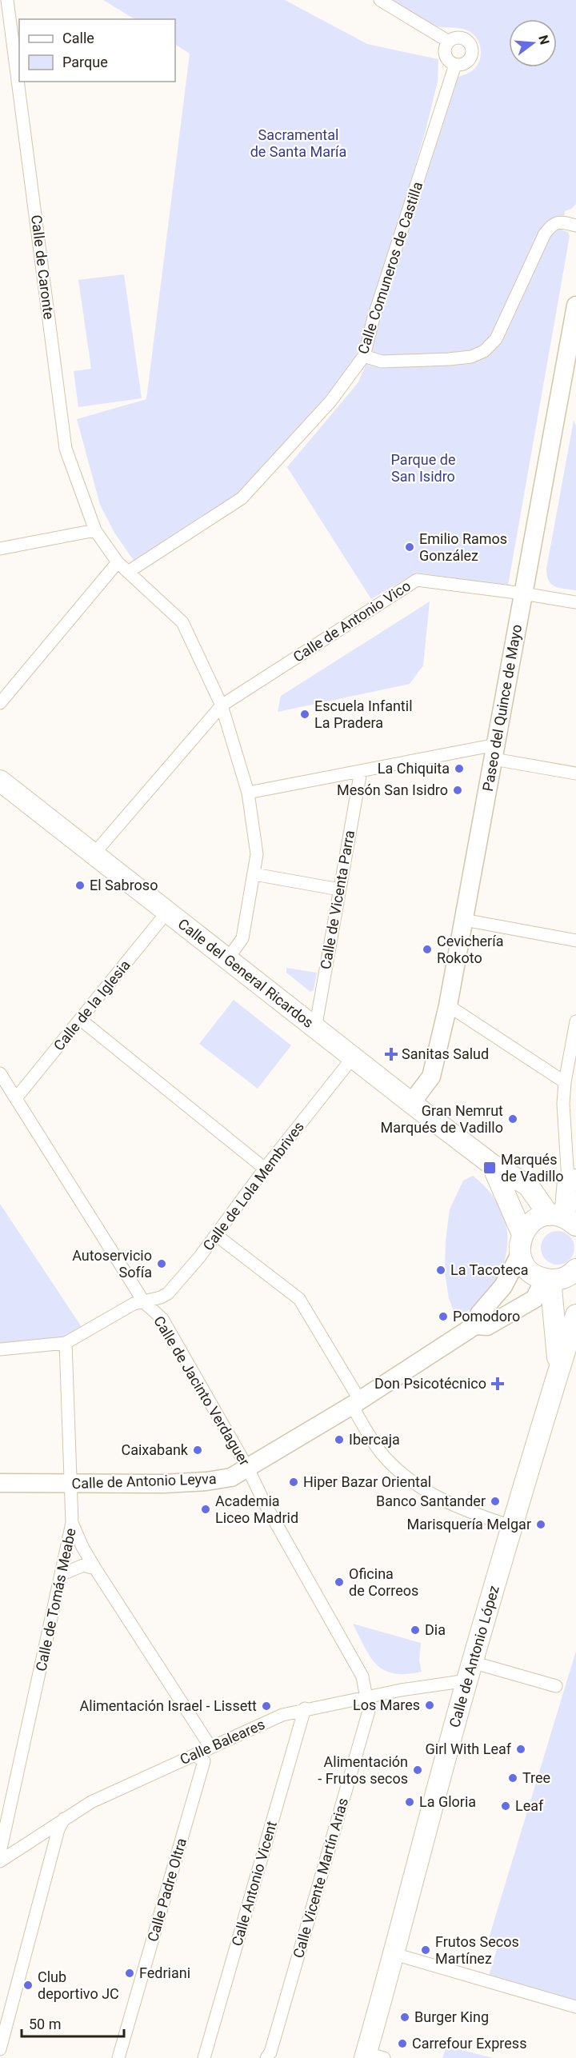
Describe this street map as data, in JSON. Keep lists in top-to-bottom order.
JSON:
{
  "streets": {
    "main road": ["Calle del General Ricardos", "Calle de Antonio López"],
    "street": [
      "Calle de Caronte",
      "Calle Comuneros de Castilla",
      "Calle de Antonio Vico",
      "Paseo del Quince de Mayo",
      "Calle de Vicenta Parra",
      "Calle de la Iglesia",
      "Calle de Lola Membrives",
      "Calle de Jacinto Verdaguer",
      "Calle de Antonio Leyva",
      "Calle de Tomás Meabe",
      "Calle Baleares",
      "Calle Vicente Martín Arias",
      "Calle Antonio Vicent",
      "Calle Padre Oltra"
    ]
  },
  "crossings": [
    ["Calle de Caronte", "Calle Comuneros de Castilla"],
    ["Calle de Caronte", "Calle de Antonio Vico"],
    ["Calle de Caronte", "Calle del General Ricardos"],
    ["Calle de Antonio Vico", "Paseo del Quince de Mayo"],
    ["Calle de Antonio Vico", "Calle del General Ricardos"],
    ["Paseo del Quince de Mayo", "Calle del General Ricardos"],
    ["Calle de Vicenta Parra", "Calle del General Ricardos"],
    ["Calle del General Ricardos", "Calle de la Iglesia"],
    ["Calle del General Ricardos", "Calle de Lola Membrives"],
    ["Calle del General Ricardos", "Calle de Antonio Leyva"],
    ["Calle del General Ricardos", "Calle de Antonio López"],
    ["Calle de la Iglesia", "Calle de Jacinto Verdaguer"],
    ["Calle de Lola Membrives", "Calle de Jacinto Verdaguer"],
    ["Calle de Lola Membrives", "Calle de Tomás Meabe"],
    ["Calle de Jacinto Verdaguer", "Calle de Antonio Leyva"],
    ["Calle de Jacinto Verdaguer", "Calle Baleares"],
    ["Calle de Jacinto Verdaguer", "Calle Vicente Martín Arias"],
    ["Calle de Antonio Leyva", "Calle de Tomás Meabe"],
    ["Calle de Antonio Leyva", "Calle de Antonio López"],
    ["Calle de Antonio López", "Calle Baleares"],
    ["Calle Baleares", "Calle Vicente Martín Arias"],
    ["Calle Baleares", "Calle Antonio Vicent"],
    ["Calle Baleares", "Calle Padre Oltra"]
  ],
  "parks": ["Sacramental de Santa María", "Parque de San Isidro"],
  "places": {
    "other": [
      "Emilio Ramos González",
      "Escuela Infantil La Pradera",
      "La Chiquita",
      "Mesón San Isidro",
      "El Sabroso",
      "Cevichería Rokoto",
      "Gran Nemrut Marqués de Vadillo",
      "Autoservicio Sofía",
      "La Tacoteca",
      "Pomodoro",
      "Ibercaja",
      "Caixabank",
      "Hiper Bazar Oriental",
      "Banco Santander",
      "Academia Liceo Madrid",
      "Marisquería Melgar",
      "Oficina de Correos",
      "Dia",
      "Los Mares",
      "Alimentación Israel - Lissett",
      "Girl With Leaf",
      "Alimentación - Frutos secos",
      "Tree",
      "La Gloria",
      "Leaf",
      "Frutos Secos Martínez",
      "Fedriani",
      "Club deportivo JC",
      "Burger King",
      "Carrefour Express"
    ],
    "health": ["Sanitas Salud", "Don Psicotécnico"],
    "transit": ["Marqués de Vadillo"]
  },
  "legend": ["Calle", "Parque"],
  "scale_bar": "50 m",
  "north": "right"
}
